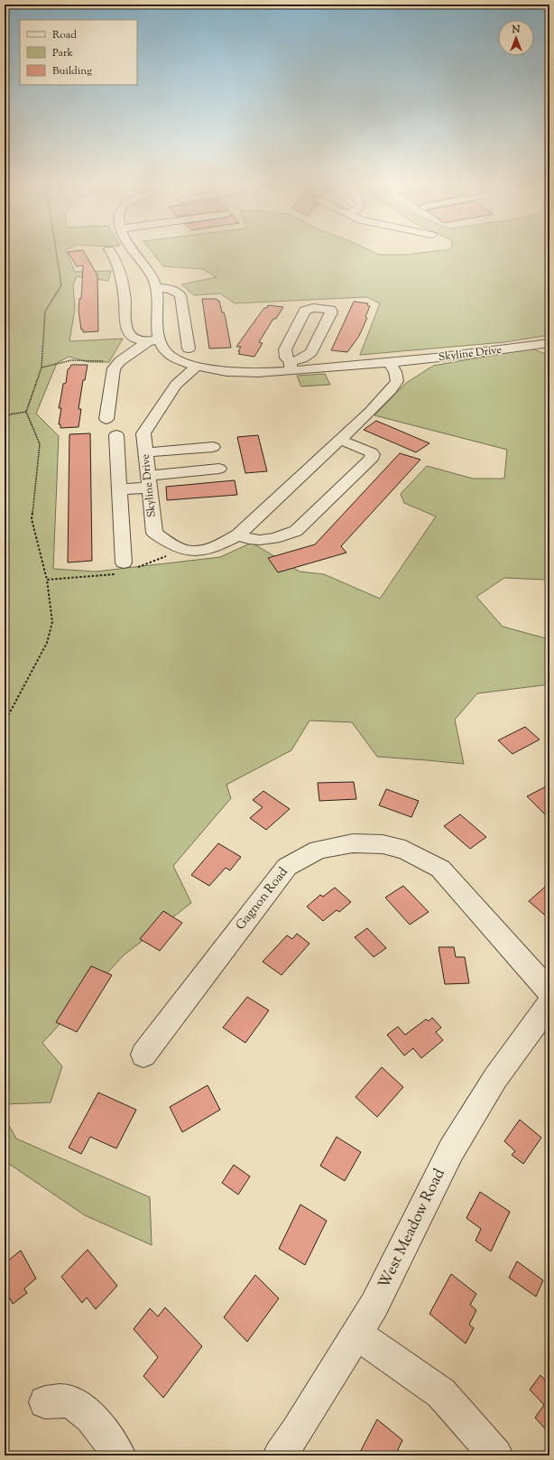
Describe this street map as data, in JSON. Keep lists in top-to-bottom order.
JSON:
{
  "streets": {
    "street": ["Skyline Drive", "Gagnon Road", "West Meadow Road"]
  },
  "legend": ["Road", "Park", "Building"],
  "north": "top"
}
